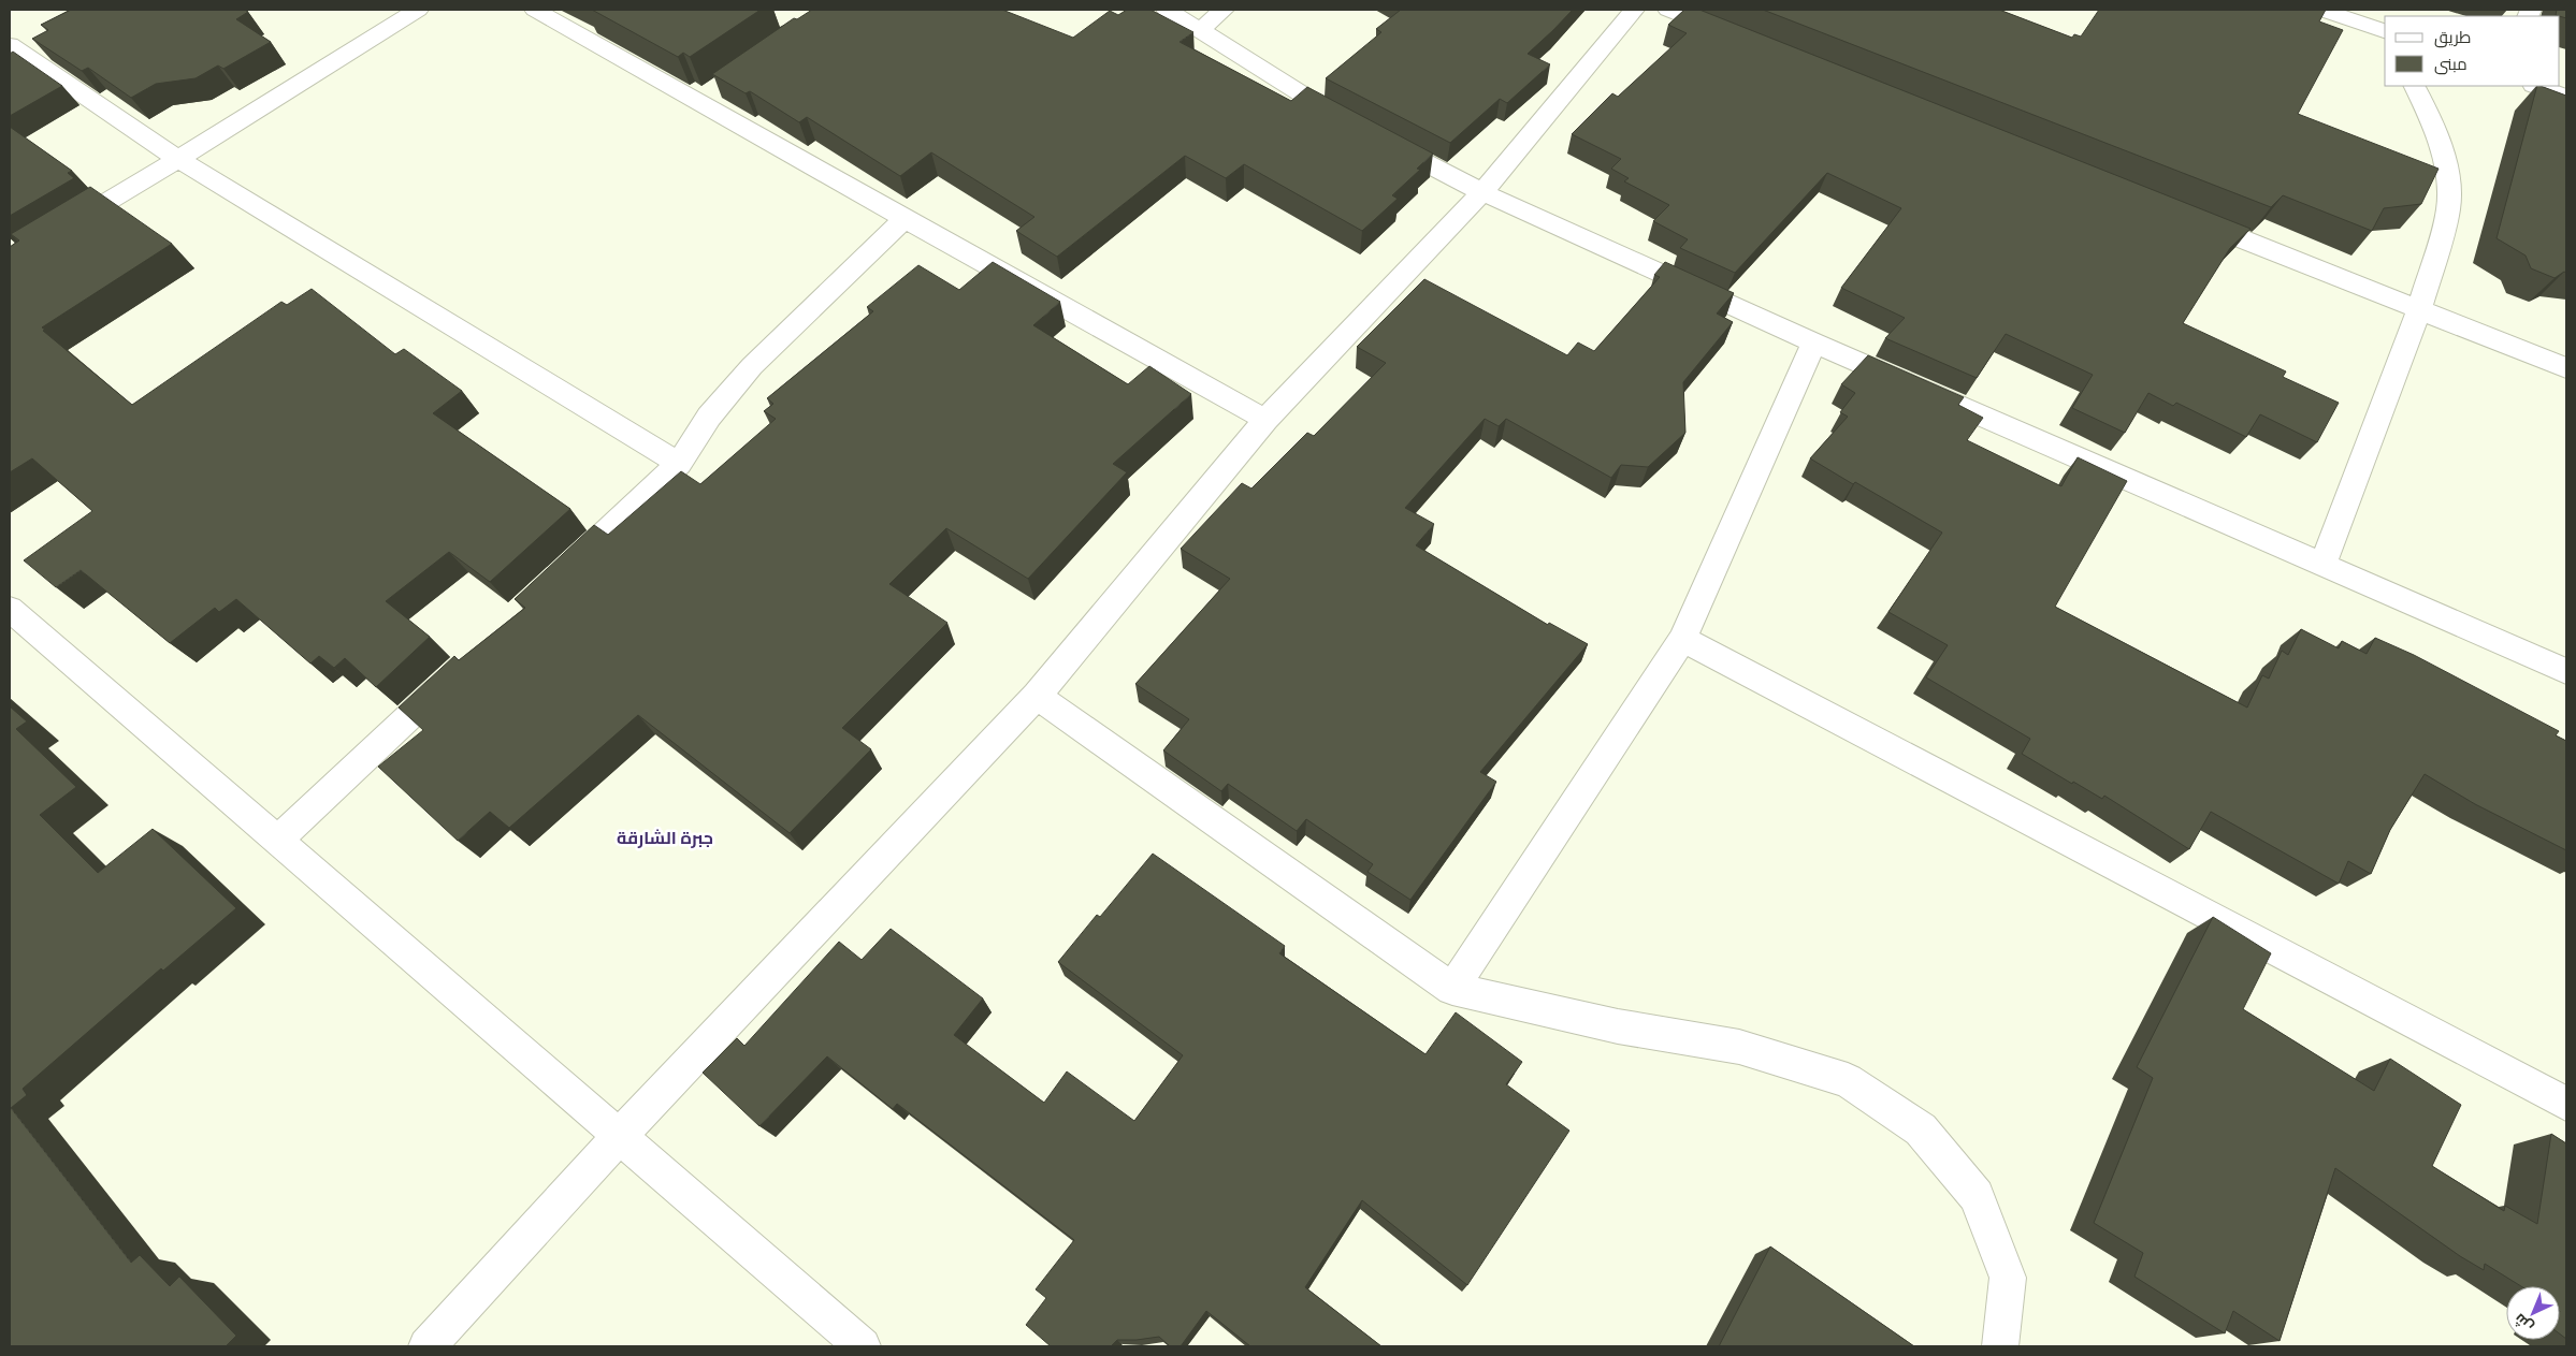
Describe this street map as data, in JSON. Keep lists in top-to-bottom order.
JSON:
{
  "districts": ["جبرة الشارقة"],
  "legend": ["طريق", "مبنى"],
  "north": "bottom left"
}
